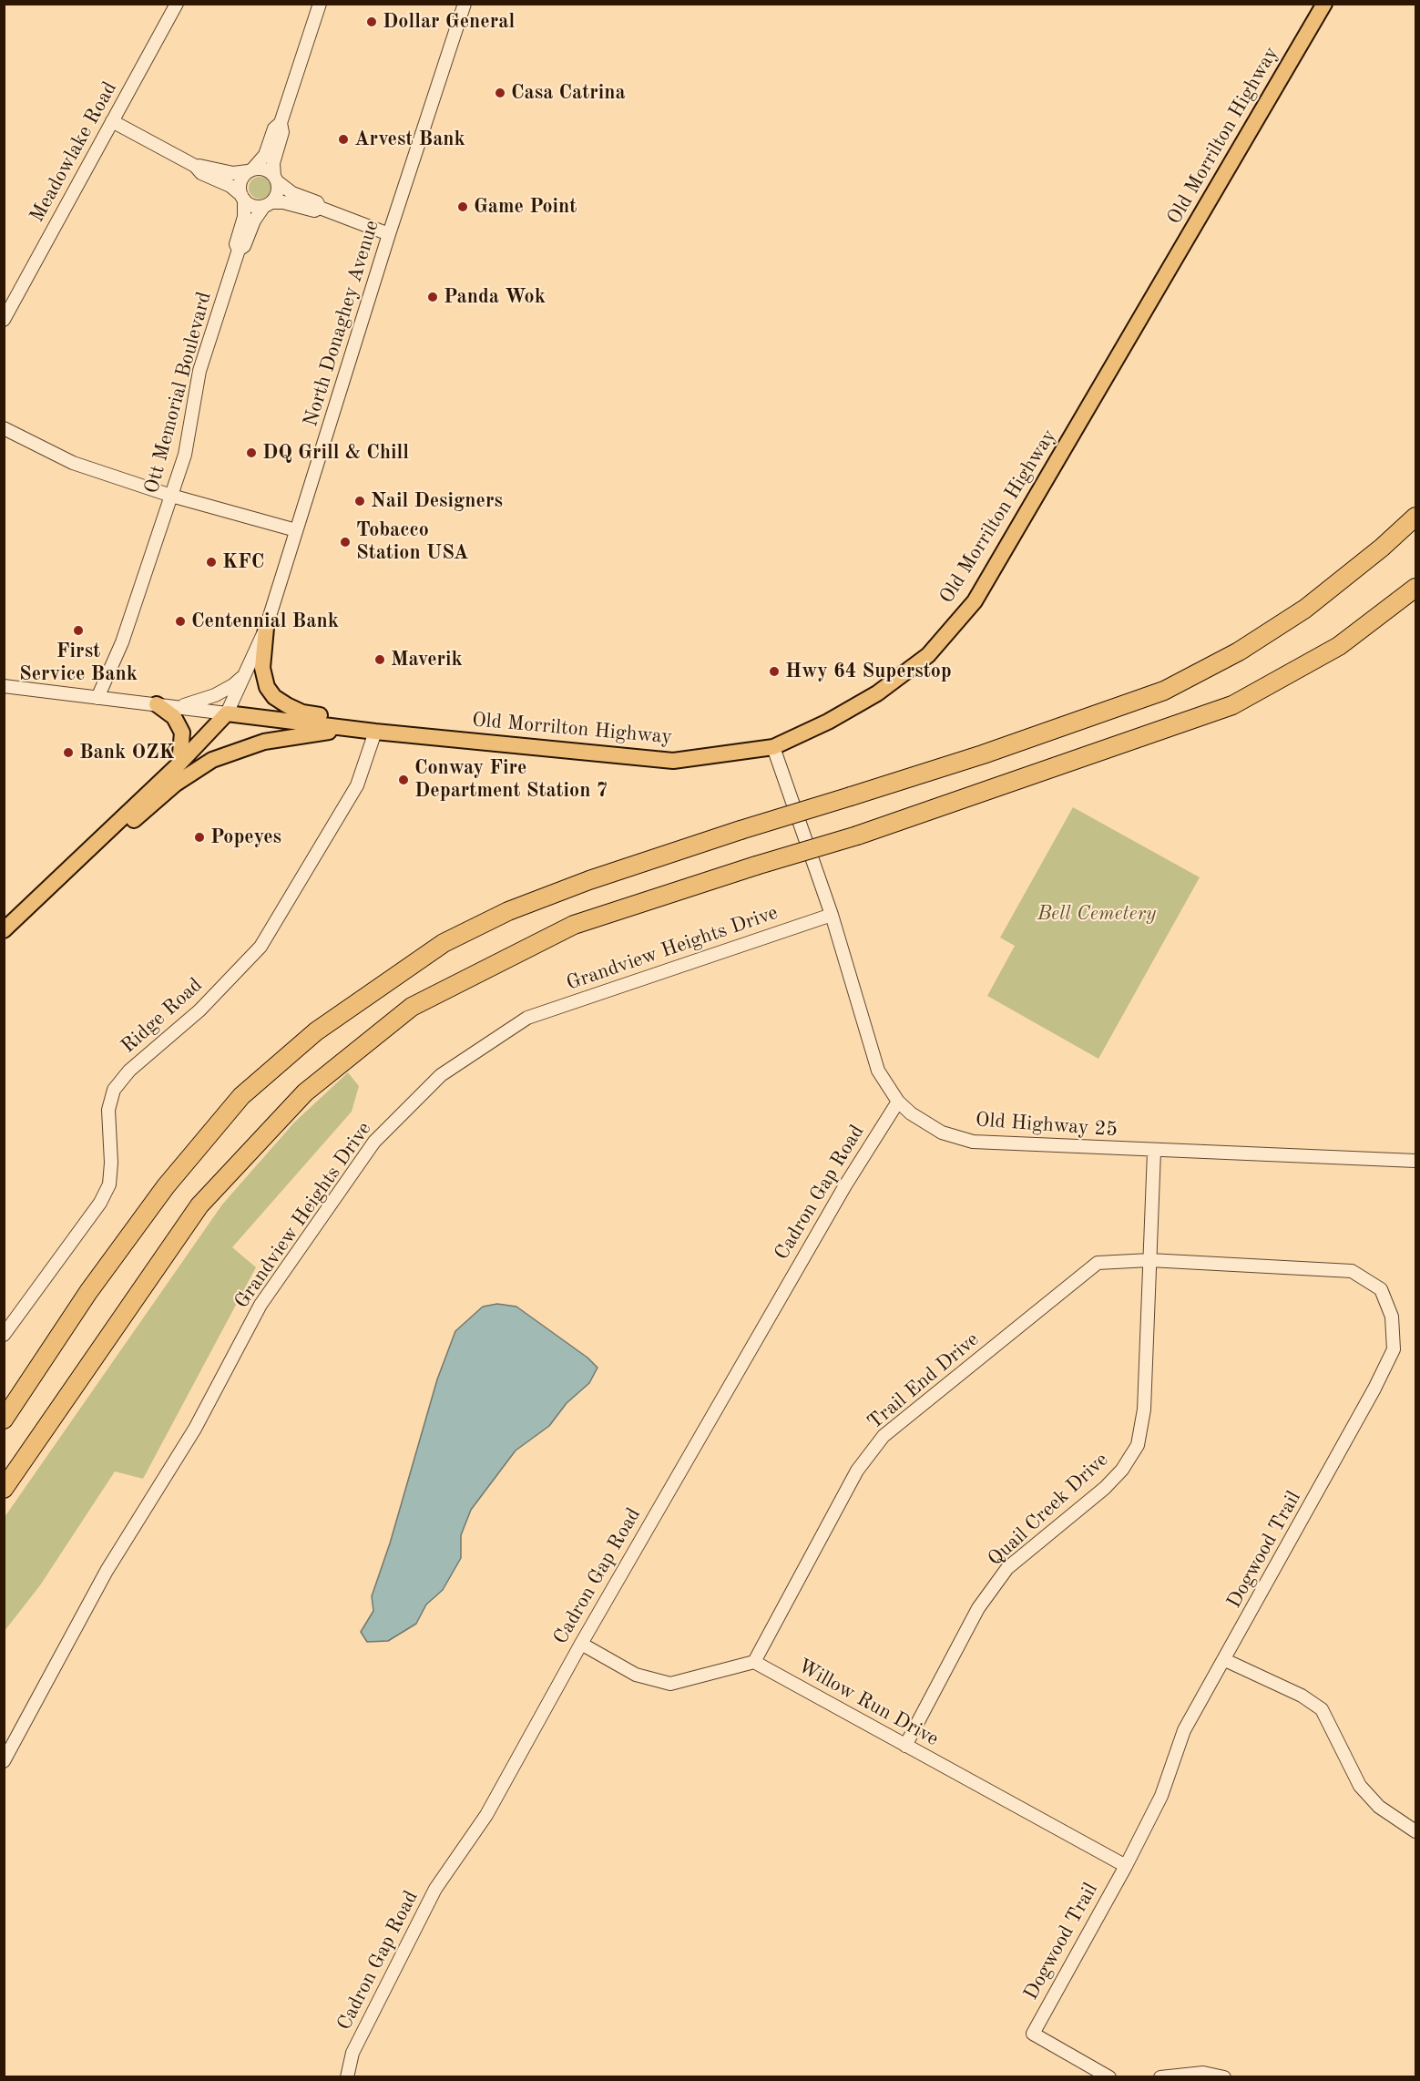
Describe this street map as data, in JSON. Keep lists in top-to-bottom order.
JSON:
{
  "streets": {
    "main road": ["Old Morrilton Highway"],
    "street": [
      "Meadowlake Road",
      "North Donaghey Avenue",
      "Ott Memorial Boulevard",
      "Grandview Heights Drive",
      "Ridge Road",
      "Old Highway 25",
      "Cadron Gap Road",
      "Trail End Drive",
      "Quail Creek Drive",
      "Dogwood Trail",
      "Willow Run Drive"
    ]
  },
  "crossings": [
    ["Old Morrilton Highway", "North Donaghey Avenue"],
    ["Old Morrilton Highway", "Ridge Road"],
    ["Old Morrilton Highway", "Old Highway 25"],
    ["Grandview Heights Drive", "Old Highway 25"],
    ["Old Highway 25", "Cadron Gap Road"],
    ["Old Highway 25", "Quail Creek Drive"],
    ["Trail End Drive", "Quail Creek Drive"],
    ["Trail End Drive", "Dogwood Trail"],
    ["Trail End Drive", "Willow Run Drive"],
    ["Quail Creek Drive", "Dogwood Trail"],
    ["Quail Creek Drive", "Willow Run Drive"],
    ["Dogwood Trail", "Willow Run Drive"]
  ],
  "parks": ["Bell Cemetery"],
  "places": [
    "Dollar General",
    "Casa Catrina",
    "Arvest Bank",
    "Game Point",
    "Panda Wok",
    "DQ Grill & Chill",
    "Nail Designers",
    "Tobacco Station USA",
    "KFC",
    "Centennial Bank",
    "First Service Bank",
    "Maverik",
    "Hwy 64 Superstop",
    "Bank OZK",
    "Conway Fire Department Station 7",
    "Popeyes"
  ]
}
